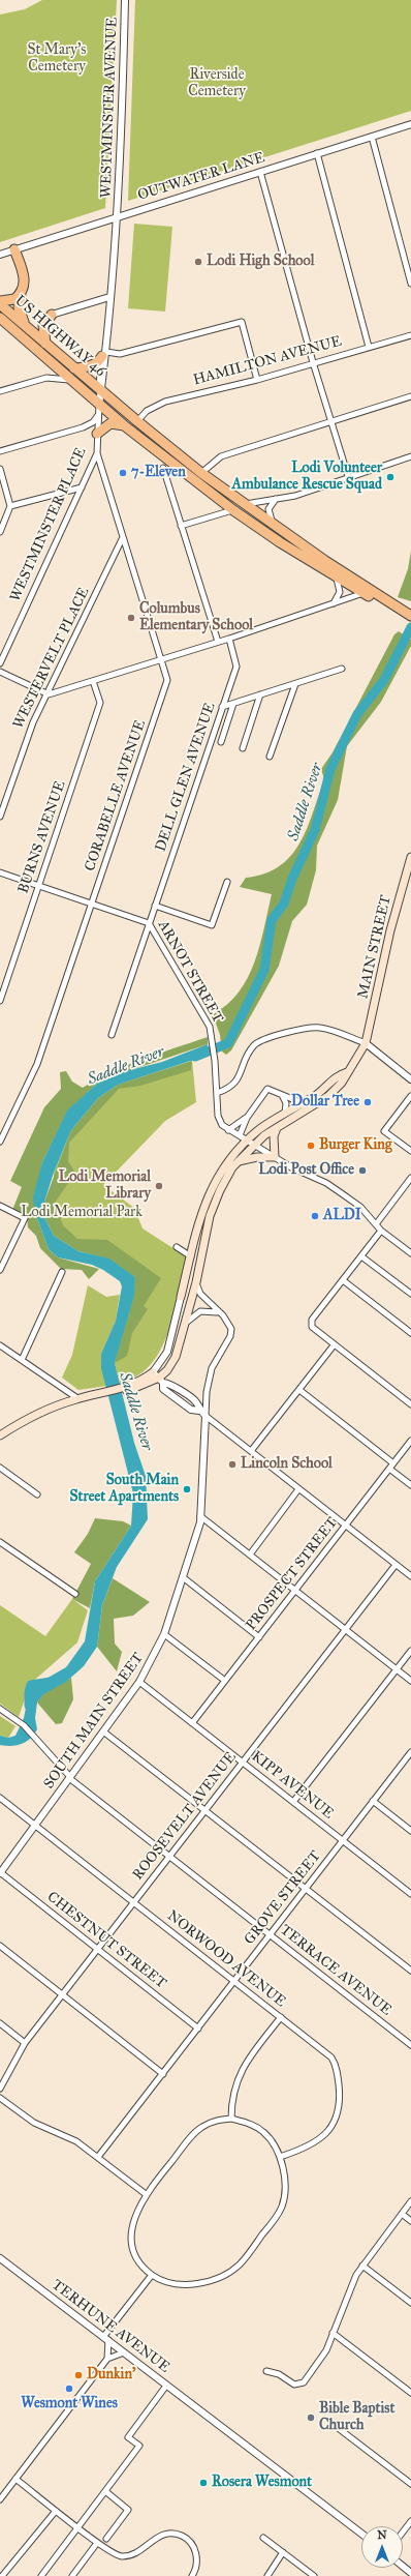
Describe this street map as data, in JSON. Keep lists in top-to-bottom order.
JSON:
{
  "streets": {
    "highway": ["US HIGHWAY 46"],
    "main road": ["MAIN STREET"],
    "street": [
      "WESTMINSTER AVENUE",
      "OUTWATER LANE",
      "HAMILTON AVENUE",
      "WESTMINSTER PLACE",
      "WESTERVELT PLACE",
      "DELL GLEN AVENUE",
      "CORABELLE AVENUE",
      "BURNS AVENUE",
      "ARNOT STREET",
      "PROSPECT STREET",
      "SOUTH MAIN STREET",
      "KIPP AVENUE",
      "ROOSEVELT AVENUE",
      "GROVE STREET",
      "CHESTNUT STREET",
      "NORWOOD AVENUE",
      "TERRACE AVENUE",
      "TERHUNE AVENUE"
    ]
  },
  "crossings": [
    ["WESTMINSTER AVENUE", "OUTWATER LANE"],
    ["WESTMINSTER AVENUE", "WESTMINSTER PLACE"],
    ["OUTWATER LANE", "WESTMINSTER PLACE"],
    ["US HIGHWAY 46", "HAMILTON AVENUE"],
    ["US HIGHWAY 46", "WESTMINSTER PLACE"],
    ["WESTMINSTER PLACE", "CORABELLE AVENUE"],
    ["WESTERVELT PLACE", "CORABELLE AVENUE"],
    ["DELL GLEN AVENUE", "ARNOT STREET"],
    ["CORABELLE AVENUE", "ARNOT STREET"],
    ["BURNS AVENUE", "ARNOT STREET"],
    ["PROSPECT STREET", "KIPP AVENUE"],
    ["SOUTH MAIN STREET", "KIPP AVENUE"],
    ["SOUTH MAIN STREET", "CHESTNUT STREET"],
    ["SOUTH MAIN STREET", "NORWOOD AVENUE"],
    ["SOUTH MAIN STREET", "TERRACE AVENUE"],
    ["KIPP AVENUE", "ROOSEVELT AVENUE"],
    ["KIPP AVENUE", "GROVE STREET"],
    ["ROOSEVELT AVENUE", "CHESTNUT STREET"],
    ["ROOSEVELT AVENUE", "NORWOOD AVENUE"],
    ["ROOSEVELT AVENUE", "TERRACE AVENUE"],
    ["GROVE STREET", "CHESTNUT STREET"],
    ["GROVE STREET", "NORWOOD AVENUE"],
    ["GROVE STREET", "TERRACE AVENUE"]
  ],
  "water": ["Saddle River"],
  "parks": ["St Mary's Cemetery", "Riverside Cemetery", "Lodi Memorial Park"],
  "places": [
    "Lodi High School",
    "7-Eleven",
    "Lodi Volunteer Ambulance Rescue Squad",
    "Columbus Elementary School",
    "Dollar Tree",
    "Burger King",
    "Lodi Post Office",
    "Lodi Memorial Library",
    "ALDI",
    "Lincoln School",
    "South Main Street Apartments",
    "Dunkin'",
    "Wesmont Wines",
    "Bible Baptist Church",
    "Rosera Wesmont"
  ],
  "north": "top"
}
